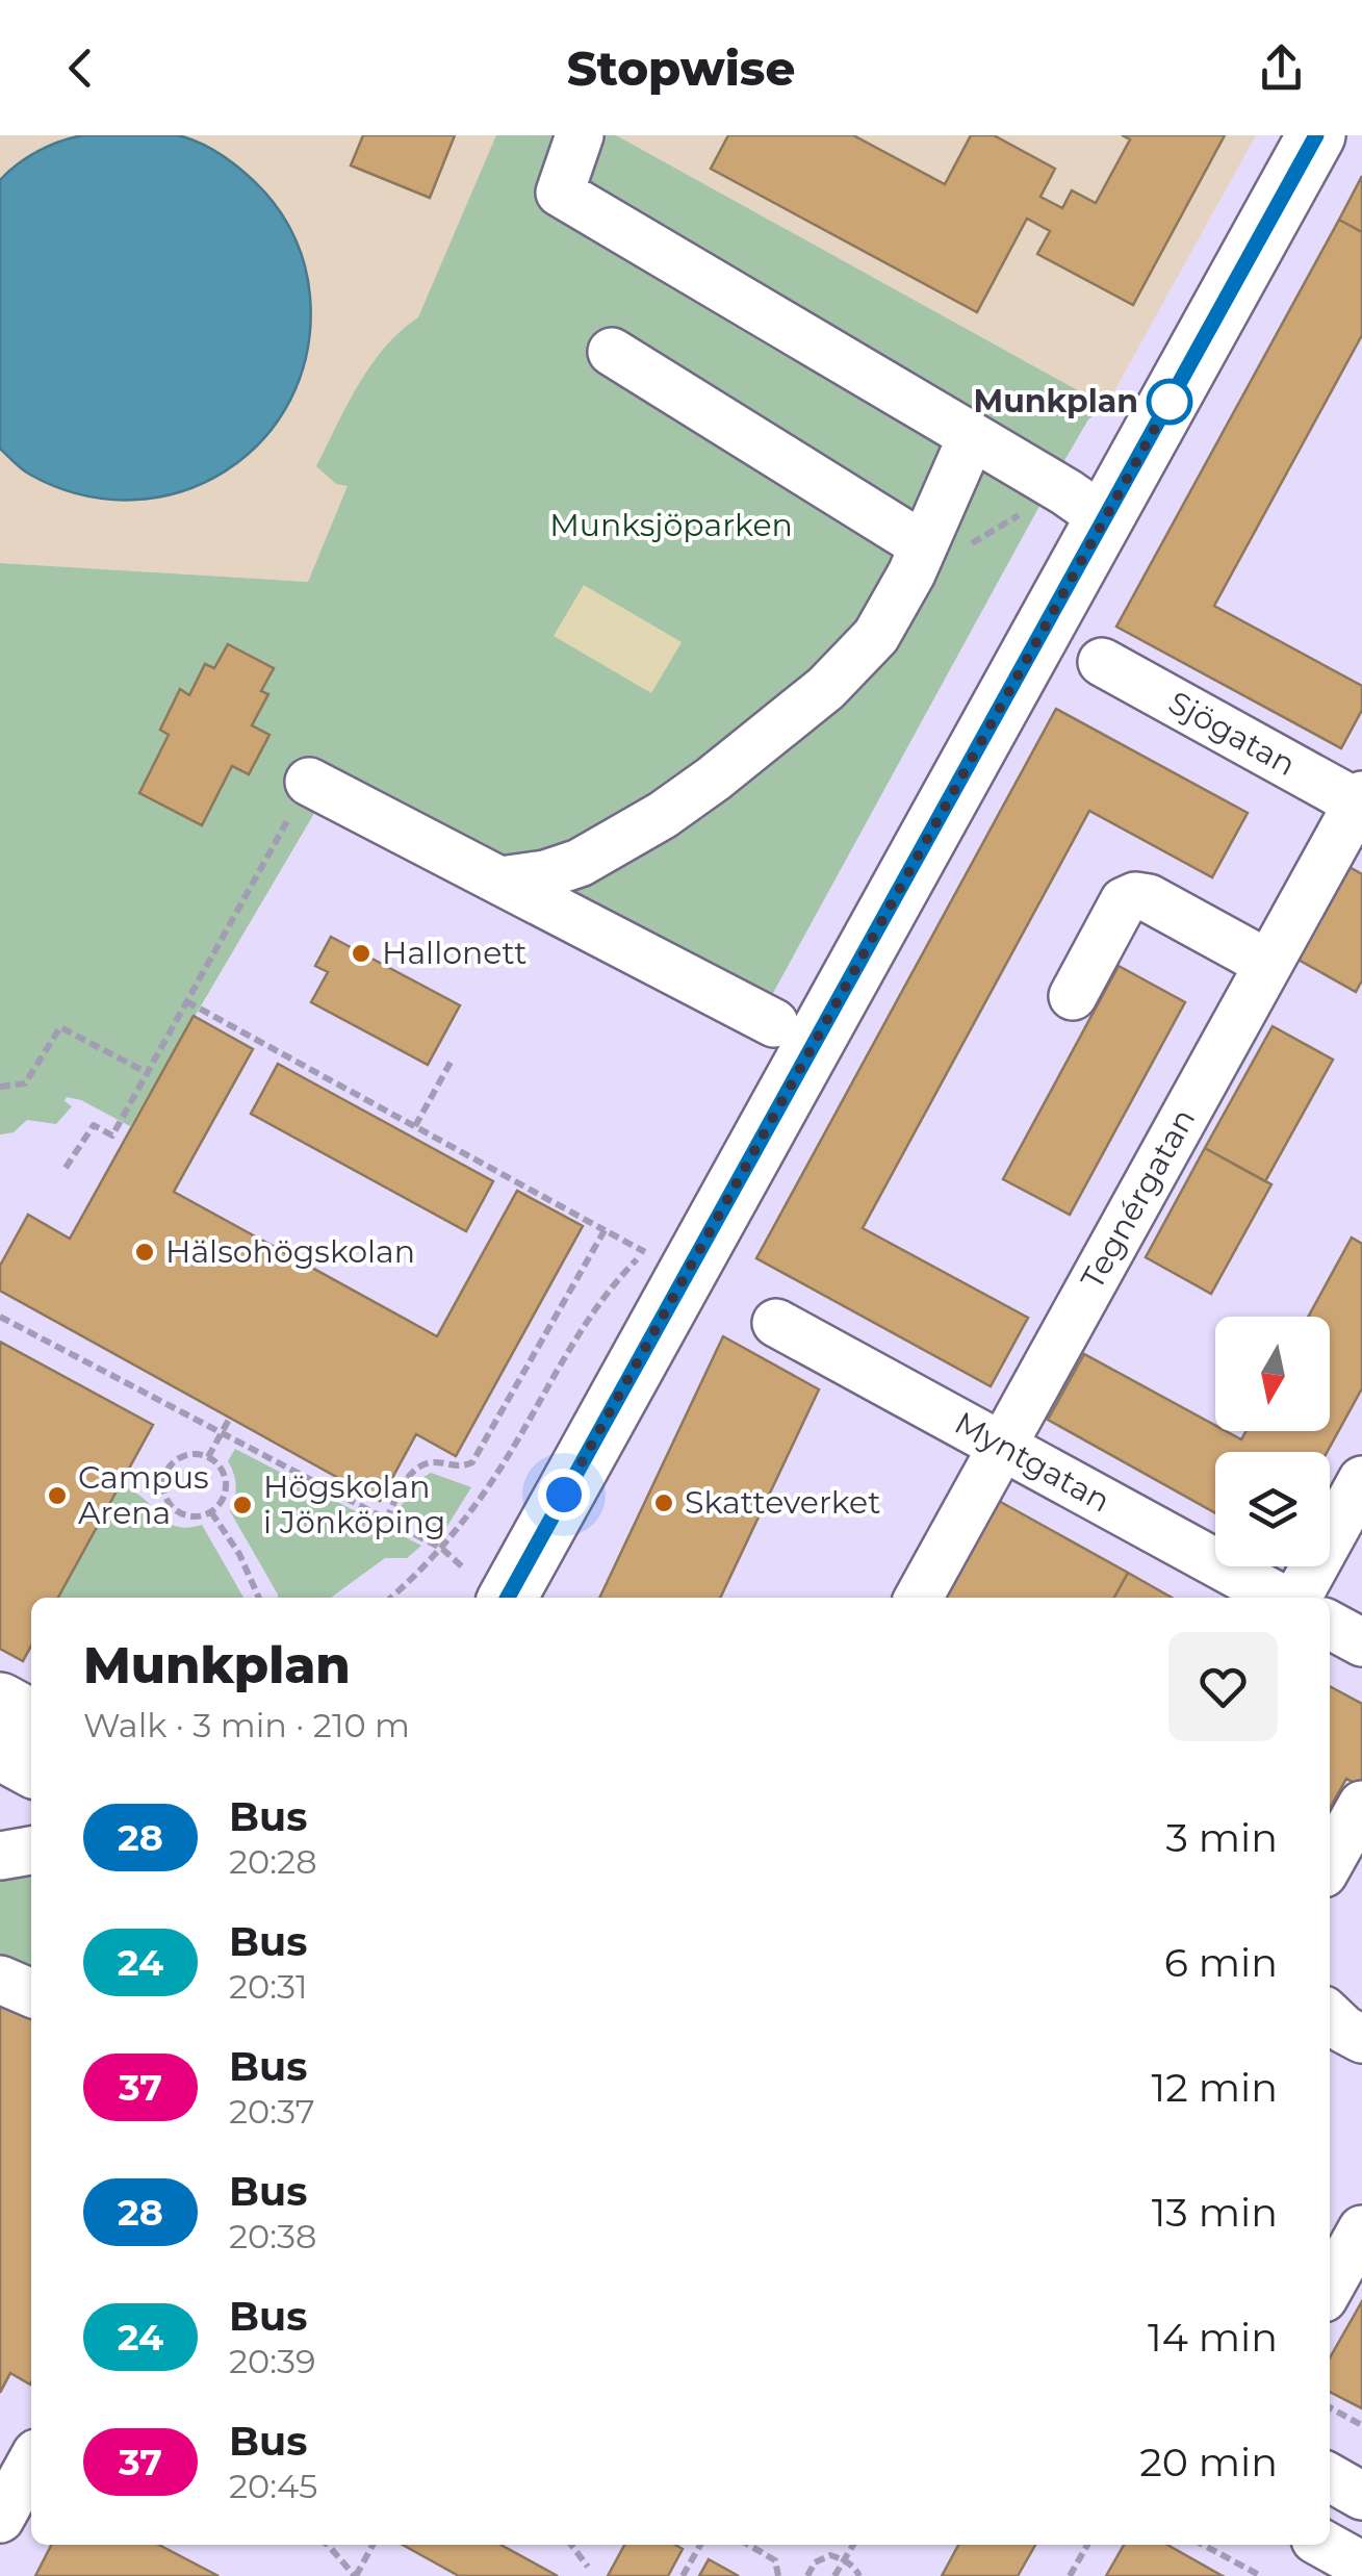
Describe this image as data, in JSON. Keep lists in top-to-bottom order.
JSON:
{
  "streets": {
    "street": ["Sjögatan", "Tegnérgatan", "Myntgatan"]
  },
  "crossings": [
    ["Sjögatan", "Tegnérgatan"],
    ["Tegnérgatan", "Myntgatan"]
  ],
  "parks": ["Munksjöparken"],
  "places": [
    "Munkplan",
    "Hallonett",
    "Hälsohögskolan",
    "Campus Arena",
    "Skatteverket",
    "Högskolan i Jönköping"
  ],
  "lines": ["bus line 28"],
  "north": "bottom",
  "page": {
    "header": "Stopwise",
    "heading": ["Munkplan", "Walk · 3 min · 210 m"],
    "list": [
      {
        "mark": "28",
        "name": "Bus",
        "note": "20:28",
        "value": "3 min"
      },
      {
        "mark": "24",
        "name": "Bus",
        "note": "20:31",
        "value": "6 min"
      },
      {
        "mark": "37",
        "name": "Bus",
        "note": "20:37",
        "value": "12 min"
      },
      {
        "mark": "28",
        "name": "Bus",
        "note": "20:38",
        "value": "13 min"
      },
      {
        "mark": "24",
        "name": "Bus",
        "note": "20:39",
        "value": "14 min"
      },
      {
        "mark": "37",
        "name": "Bus",
        "note": "20:45",
        "value": "20 min"
      }
    ]
  }
}
